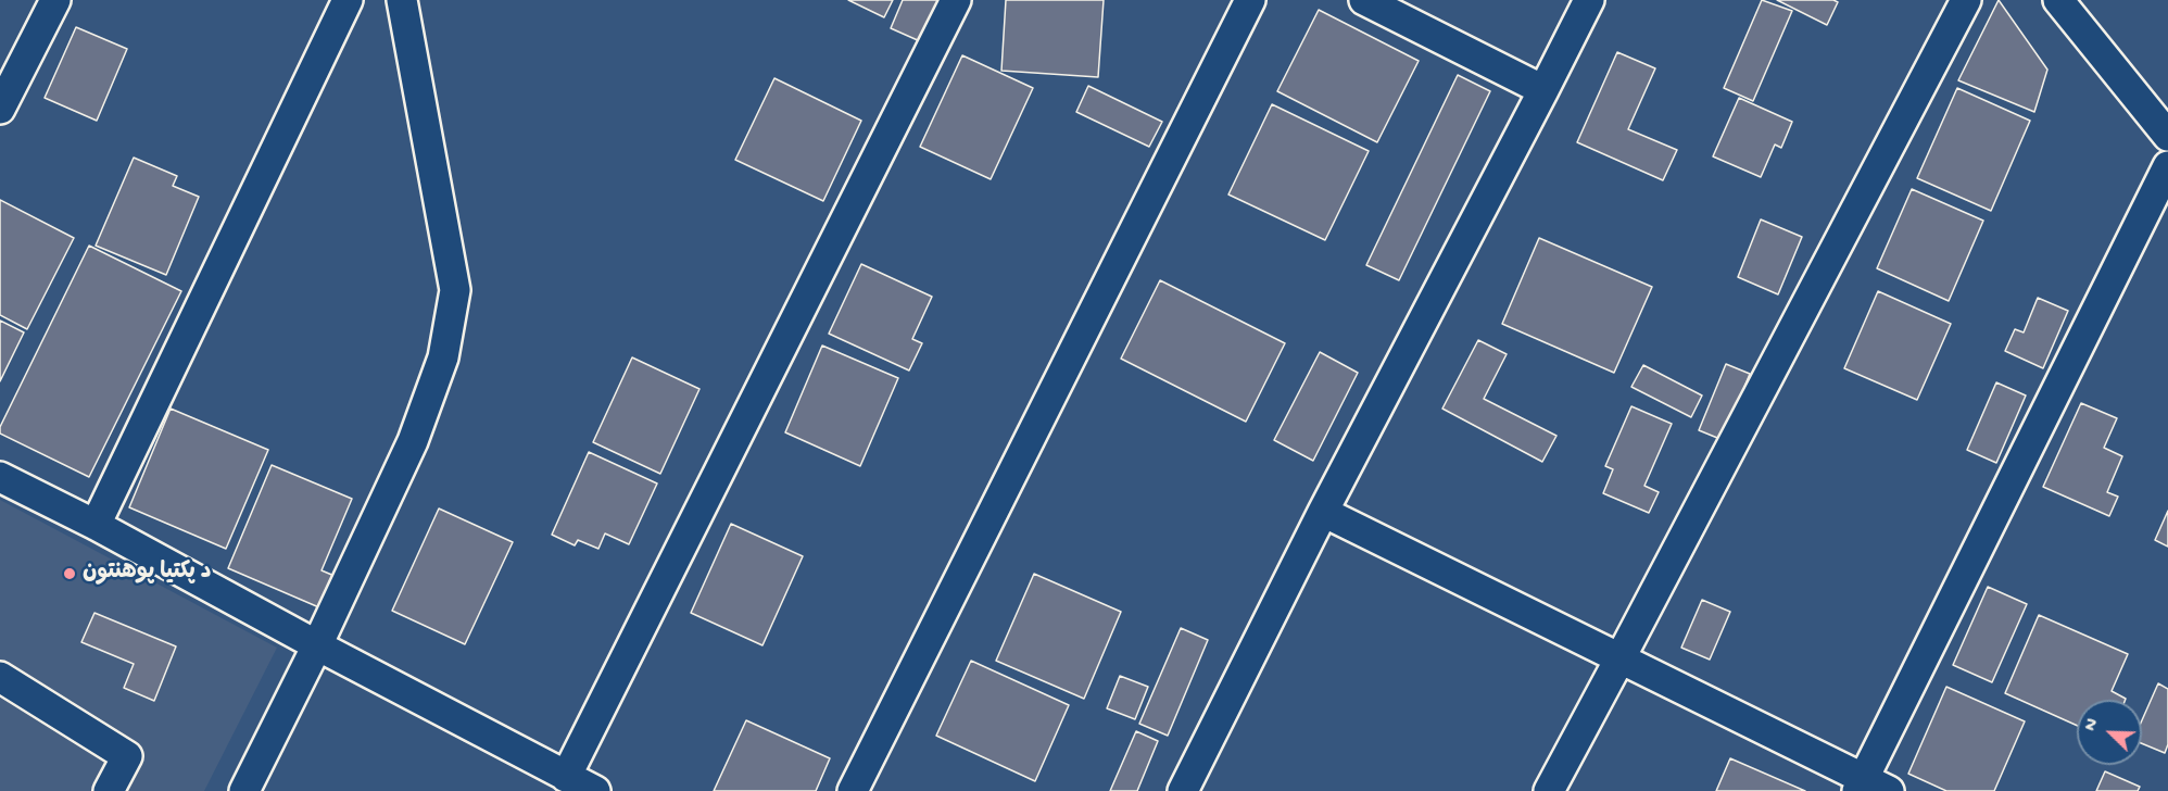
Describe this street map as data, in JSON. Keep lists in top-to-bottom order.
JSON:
{
  "places": ["د پکتیا پوهنتون"],
  "north": "top left"
}
